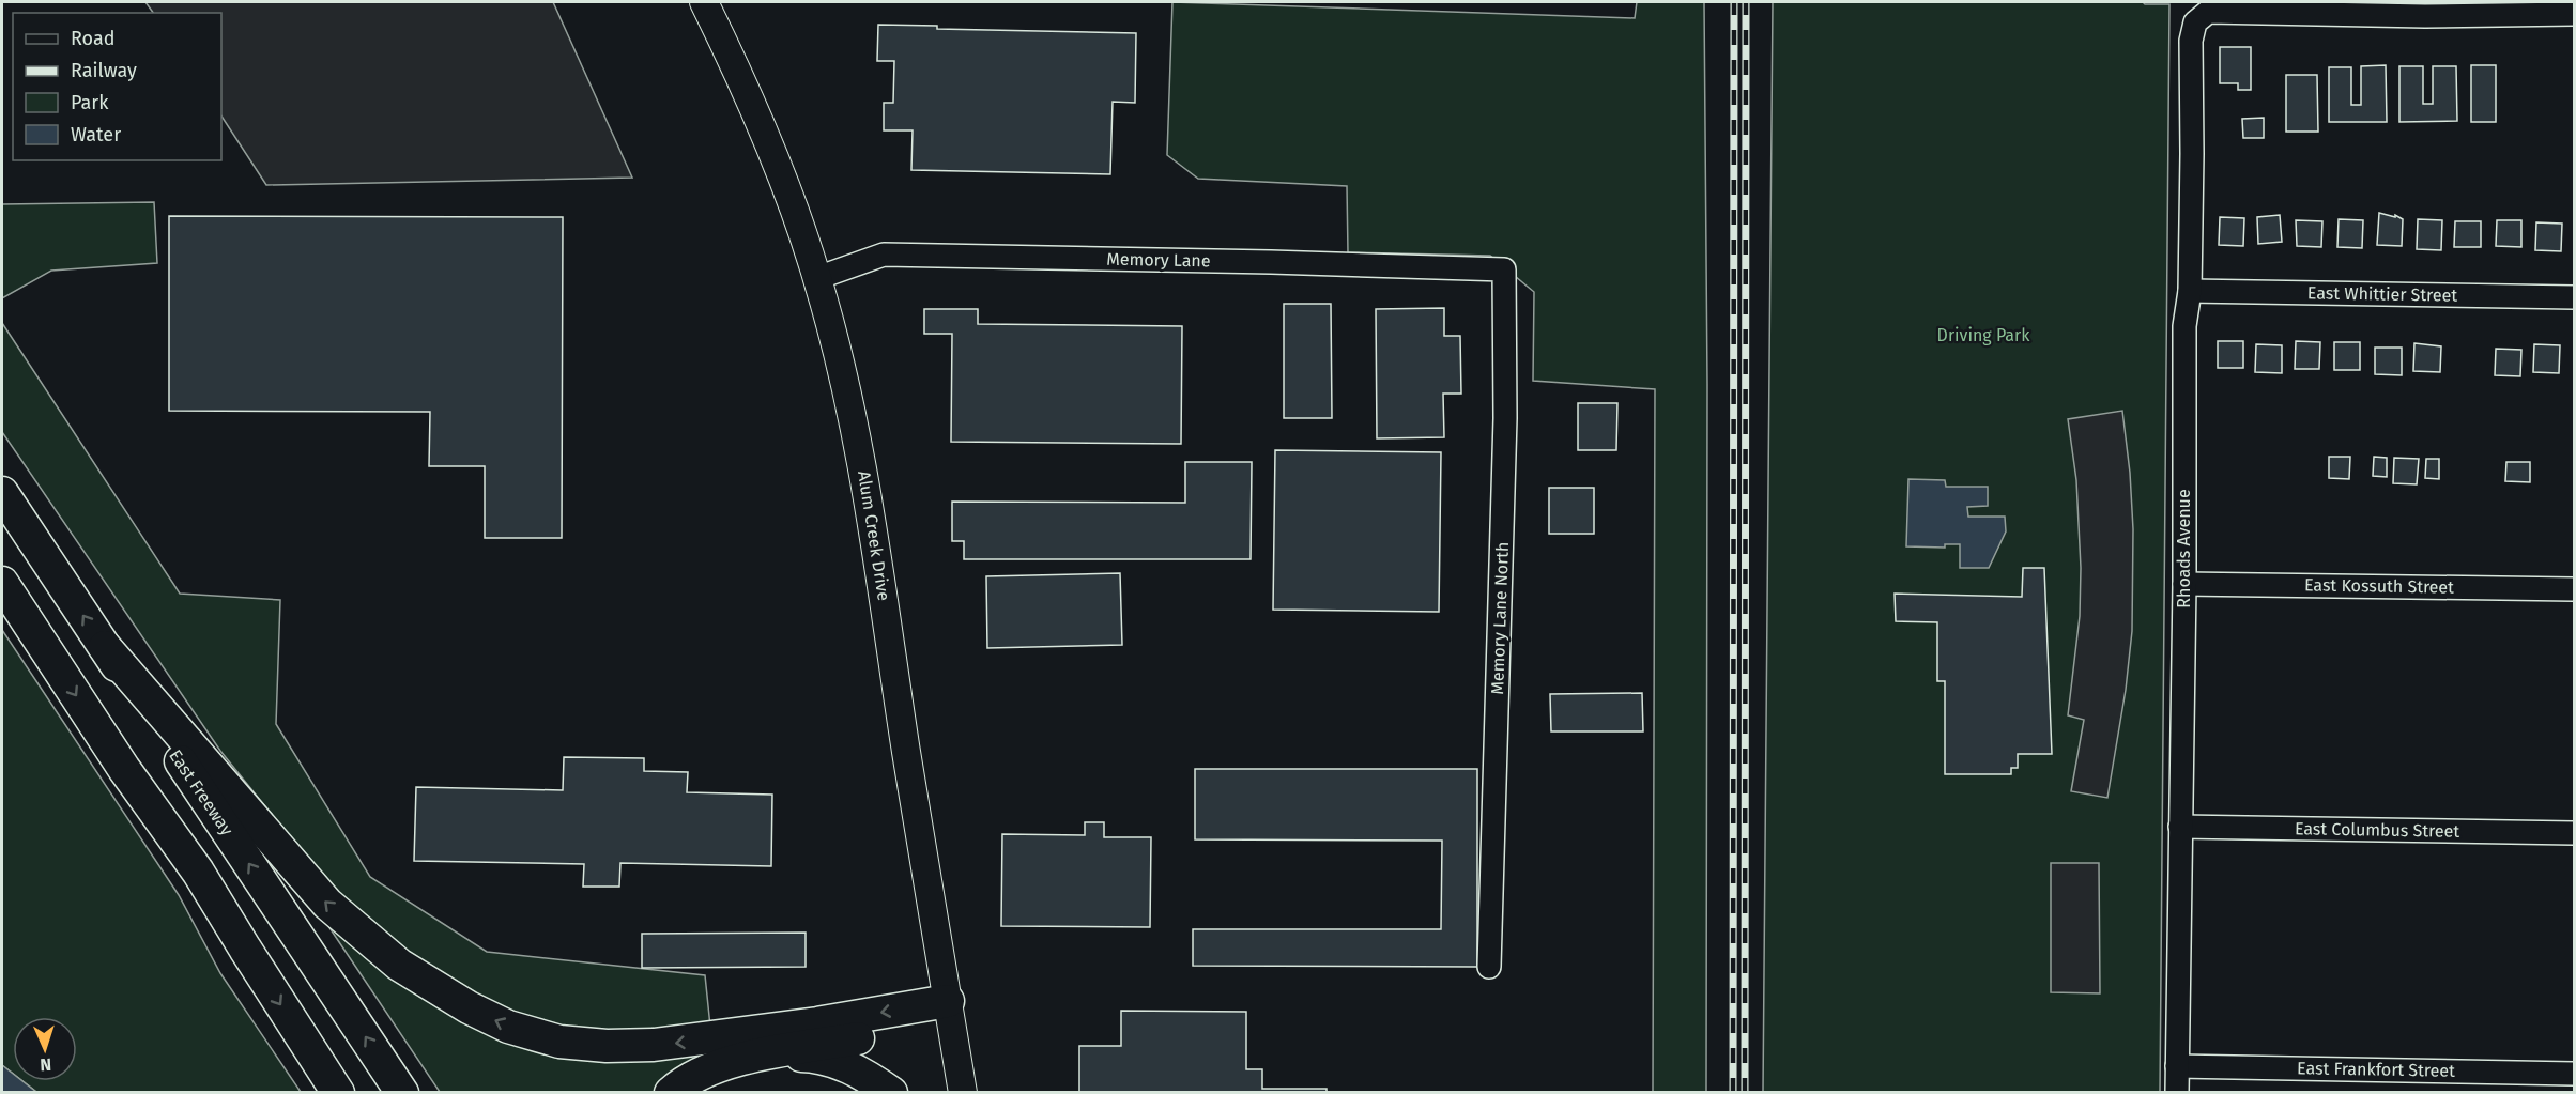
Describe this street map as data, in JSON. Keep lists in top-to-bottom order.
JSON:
{
  "streets": {
    "highway": ["East Freeway"],
    "main road": ["Alum Creek Drive"],
    "street": [
      "Memory Lane",
      "East Whittier Street",
      "Rhoads Avenue",
      "East Kossuth Street",
      "Memory Lane North",
      "East Columbus Street",
      "East Frankfort Street"
    ]
  },
  "crossings": [
    ["Memory Lane", "Alum Creek Drive"],
    ["Memory Lane", "Memory Lane North"],
    ["East Whittier Street", "Rhoads Avenue"],
    ["Rhoads Avenue", "East Kossuth Street"],
    ["Rhoads Avenue", "East Columbus Street"],
    ["Rhoads Avenue", "East Frankfort Street"]
  ],
  "parks": ["Driving Park"],
  "legend": [
    "Road",
    "Railway",
    "Park",
    "Water"
  ],
  "north": "bottom"
}
